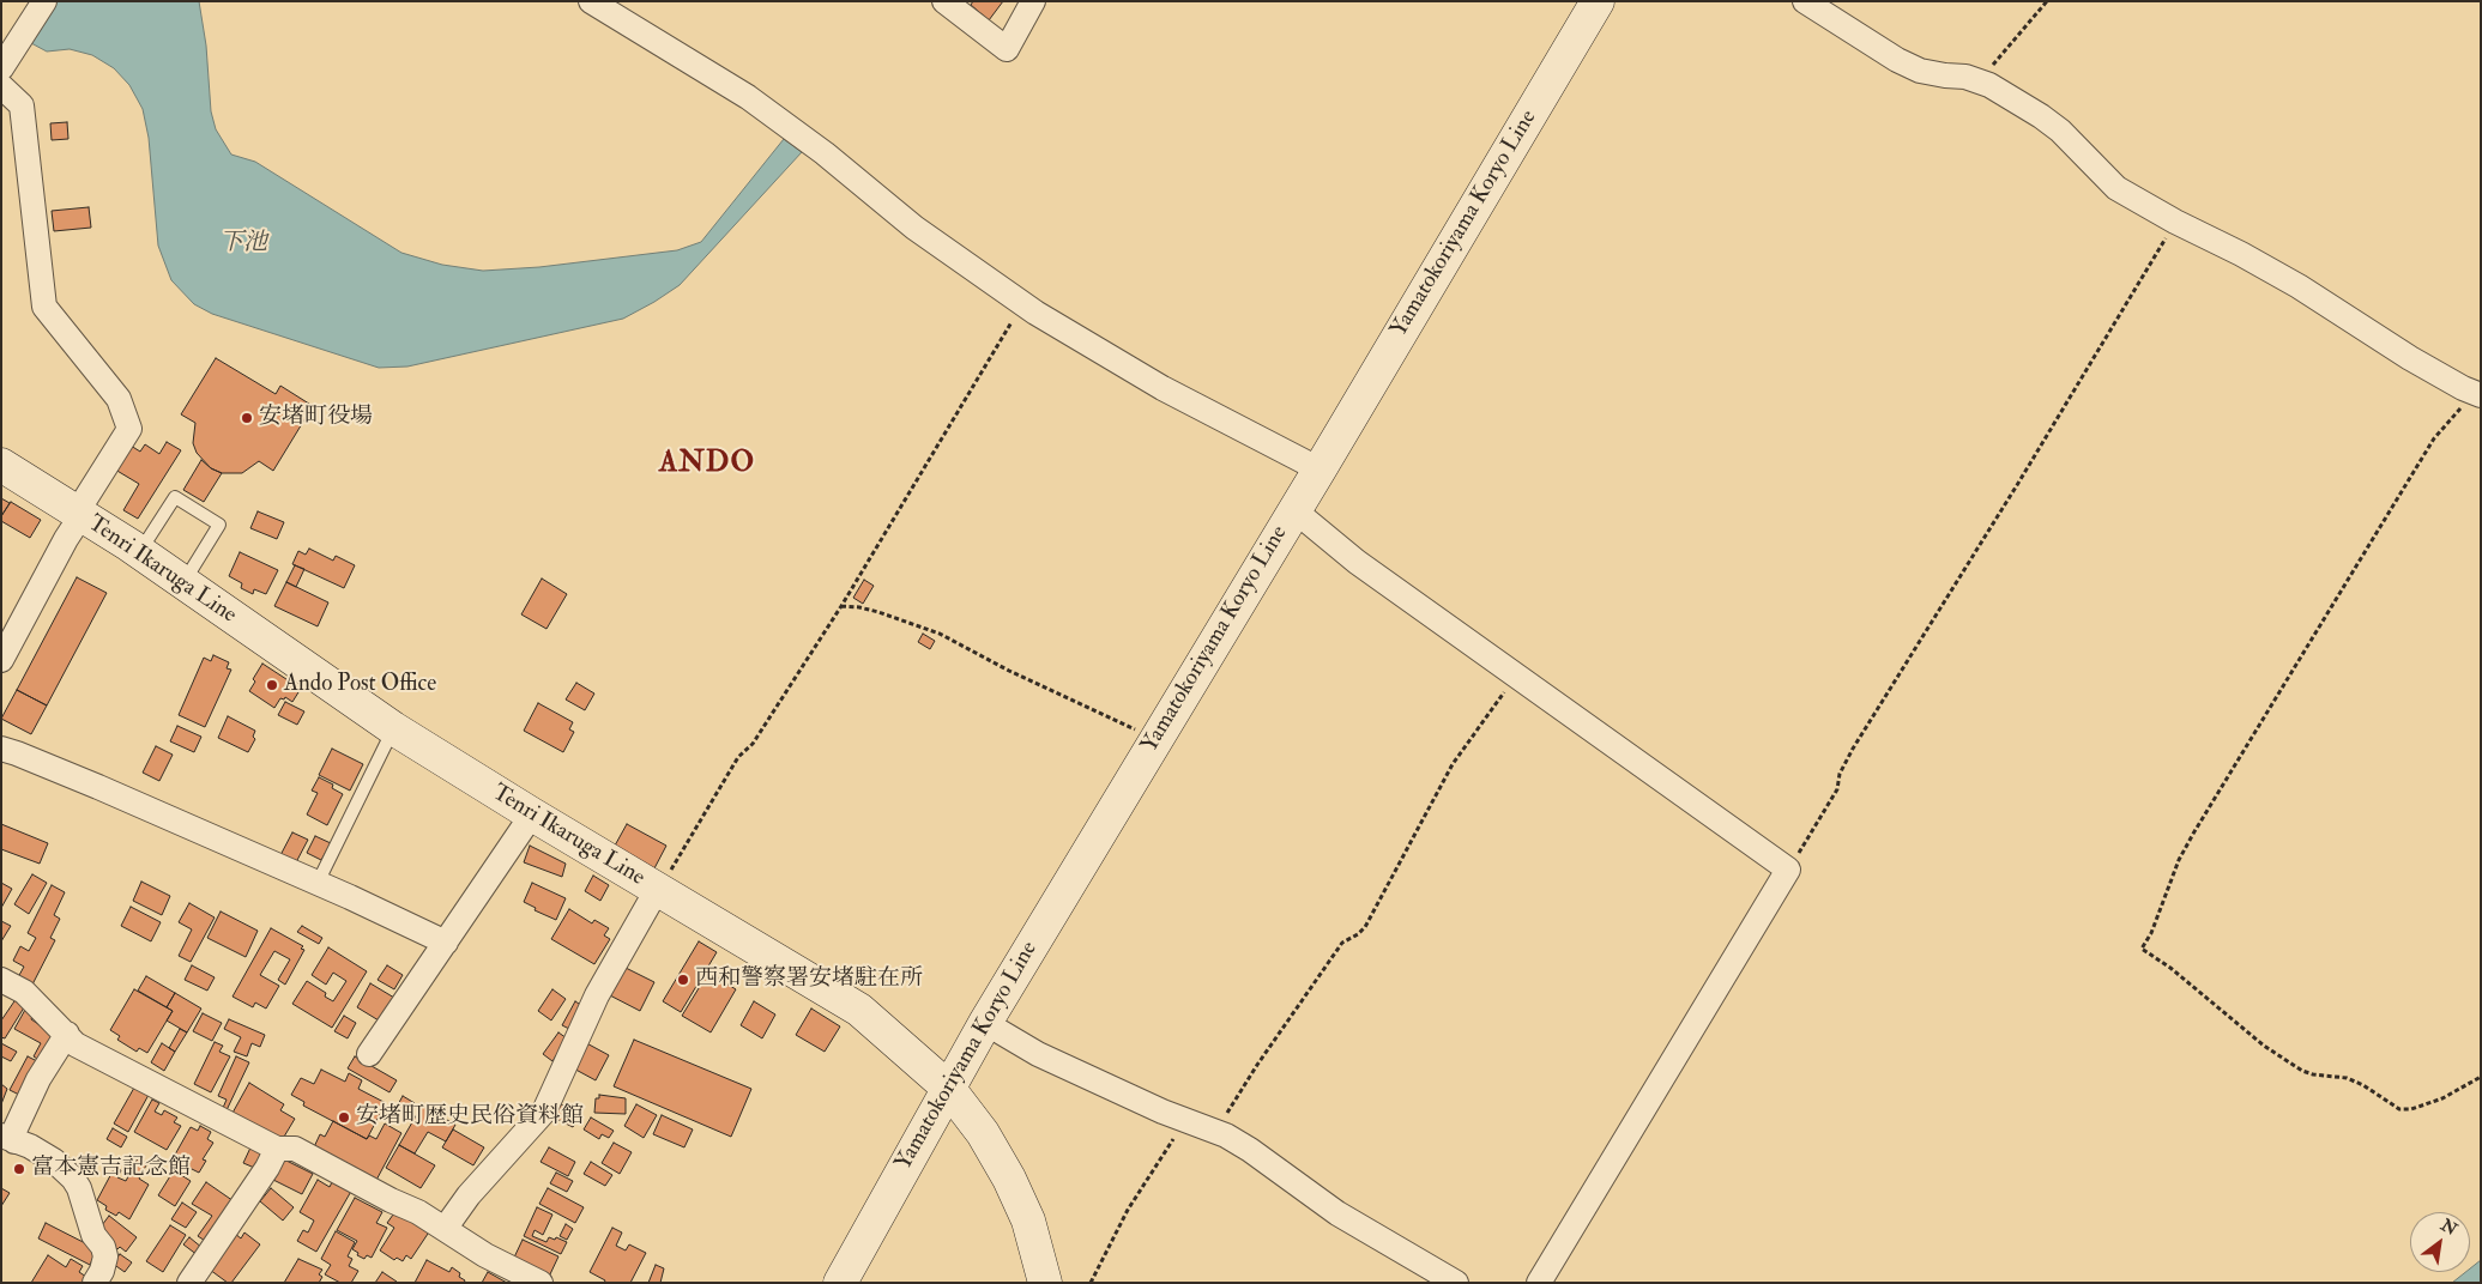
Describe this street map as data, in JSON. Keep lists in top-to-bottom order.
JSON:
{
  "streets": {
    "main road": ["Yamatokoriyama Koryo Line", "Tenri Ikaruga Line"]
  },
  "crossings": [
    ["Yamatokoriyama Koryo Line", "Tenri Ikaruga Line"]
  ],
  "districts": ["ANDO"],
  "water": ["下池"],
  "places": [
    "安堵町役場",
    "Ando Post Office",
    "西和警察署安堵駐在所",
    "安堵町歴史民俗資料館",
    "富本憲吉記念館"
  ],
  "north": "top right"
}
